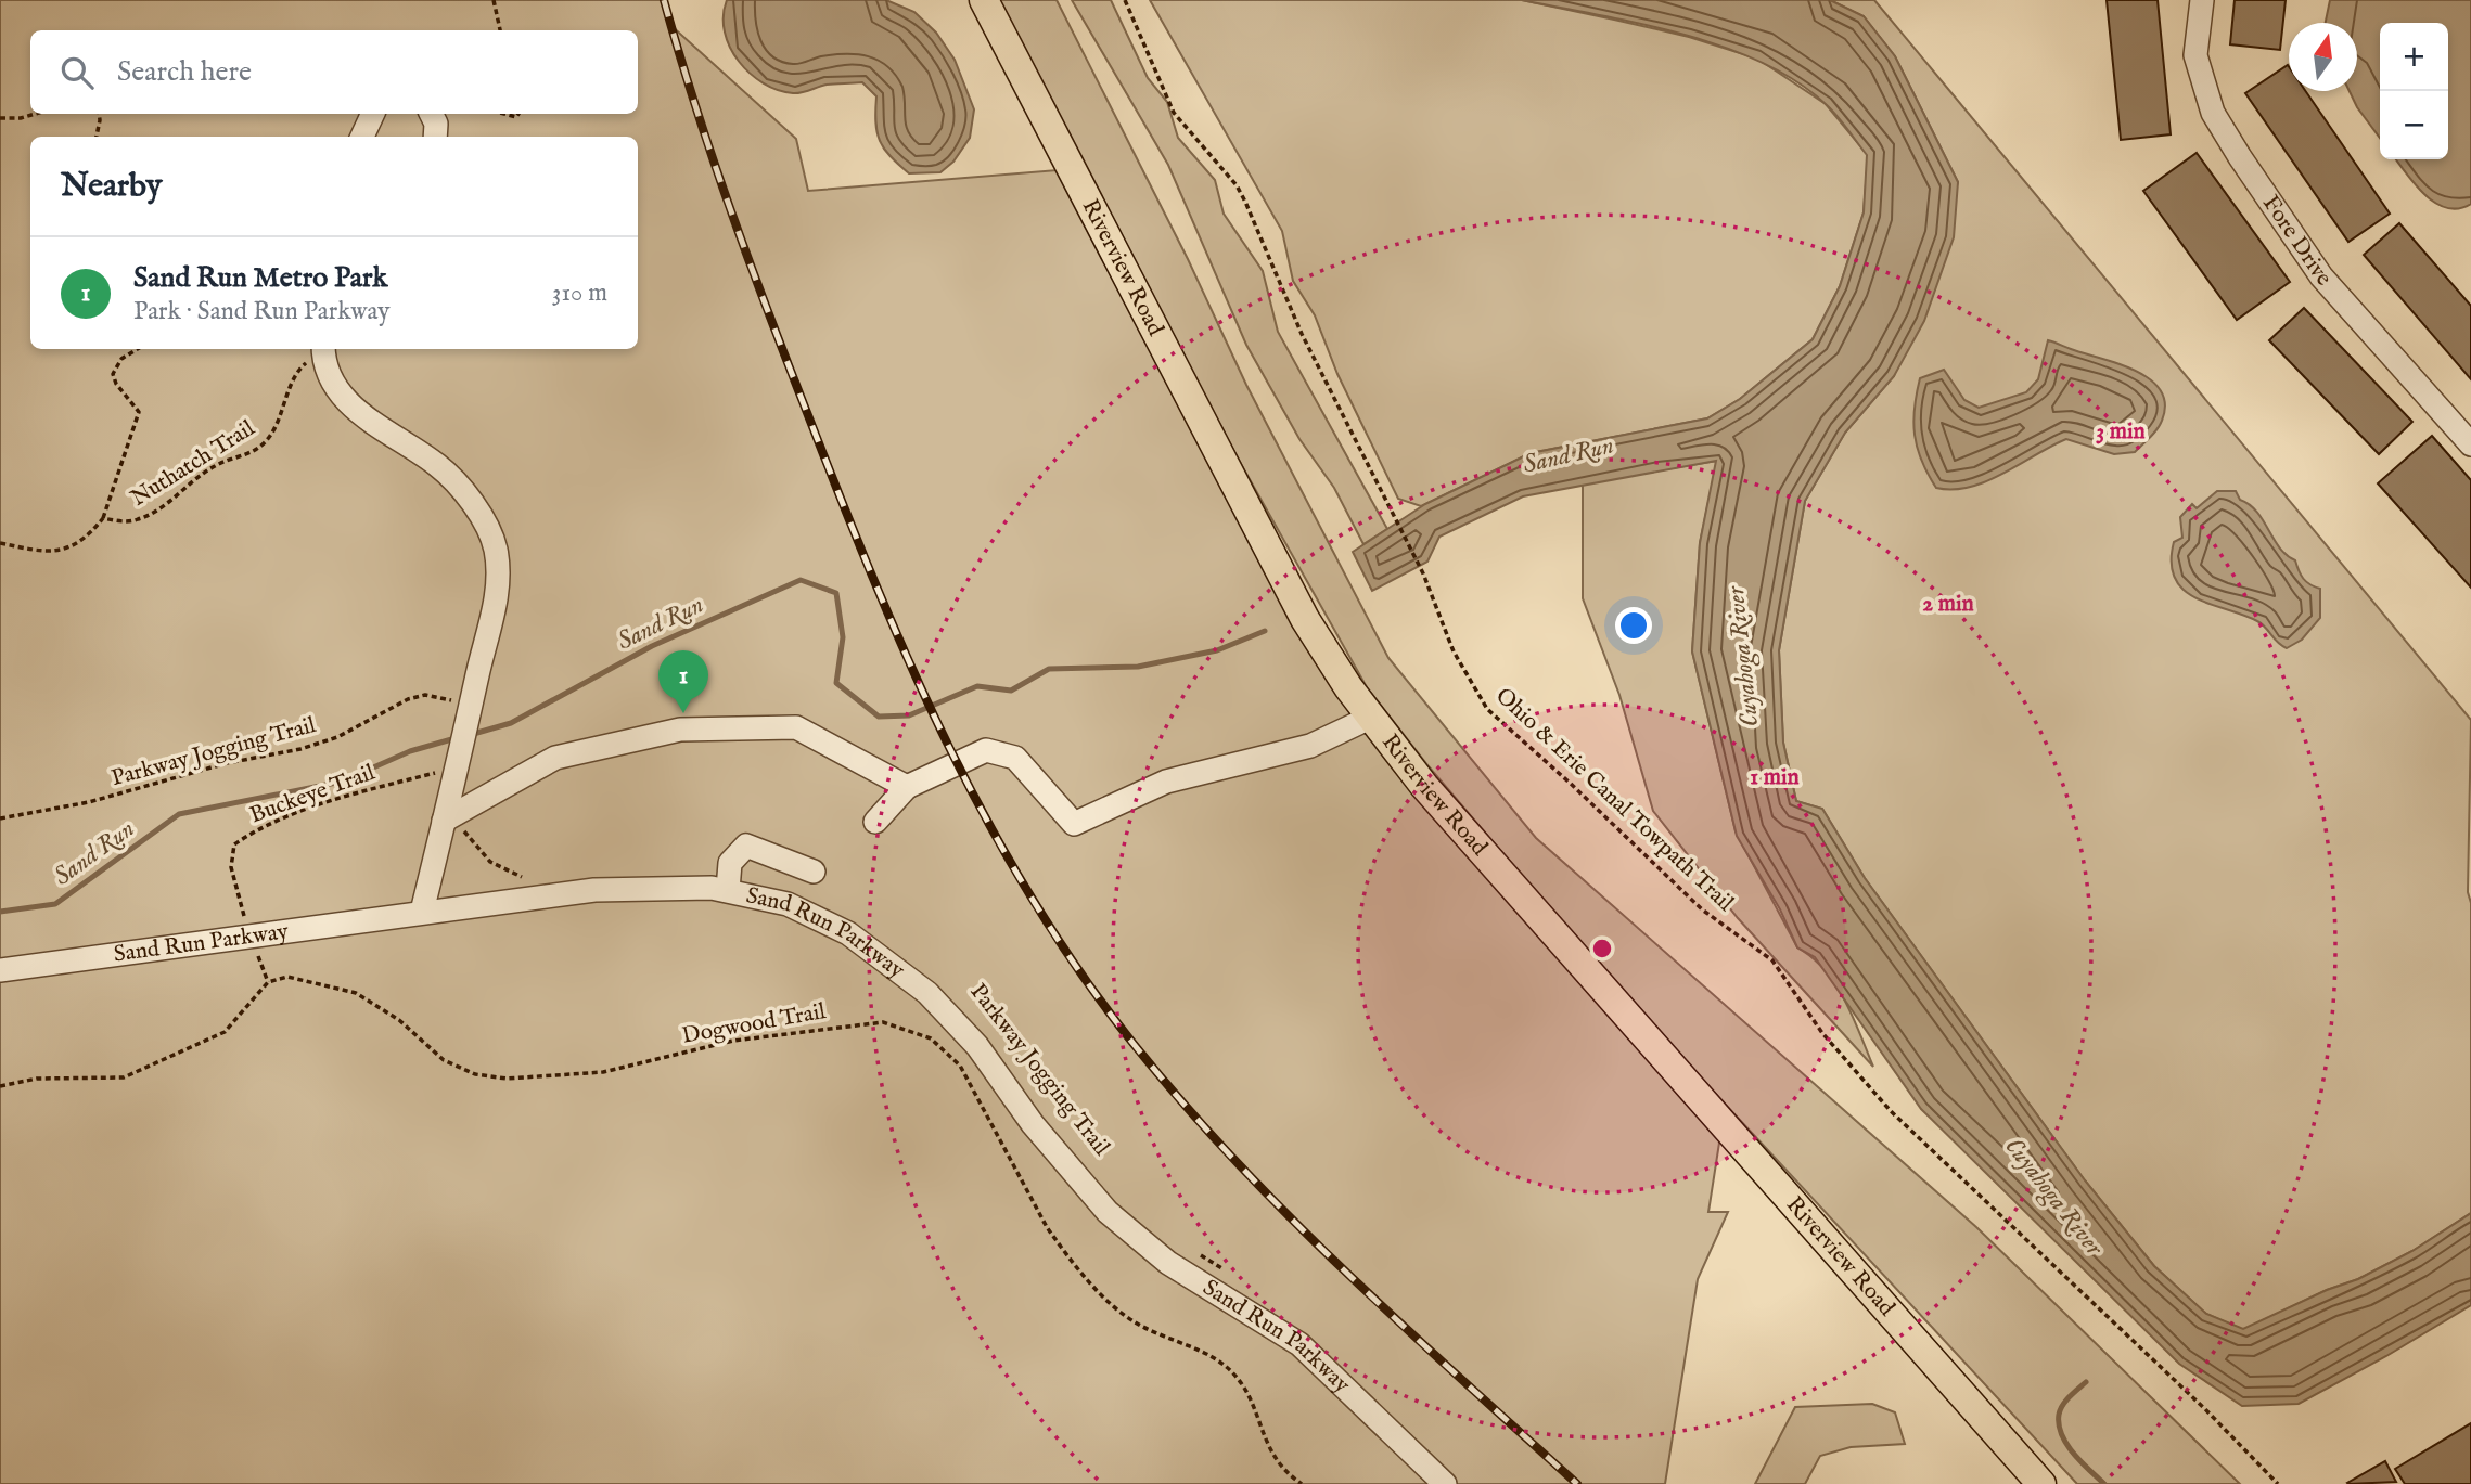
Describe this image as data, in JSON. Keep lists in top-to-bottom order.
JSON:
{
  "streets": {
    "main road": ["Riverview Road"],
    "street": ["Fore Drive", "Sand Run Parkway"],
    "path": [
      "Nuthatch Trail",
      "Parkway Jogging Trail",
      "Buckeye Trail",
      "Ohio & Erie Canal Towpath Trail",
      "Dogwood Trail"
    ]
  },
  "crossings": [
    ["Buckeye Trail", "Sand Run Parkway"],
    ["Buckeye Trail", "Dogwood Trail"]
  ],
  "water": ["Sand Run", "Cuyahoga River"],
  "north": "top",
  "page": {
    "map_buttons": ["+", "−"],
    "search": "Search here",
    "heading": "Nearby",
    "list": [
      {
        "mark": "1",
        "name": "Sand Run Metro Park",
        "note": "Park · Sand Run Parkway",
        "value": "310 m"
      }
    ],
    "pins": "1"
  },
  "rings": ["3 min", "2 min", "1 min"]
}
